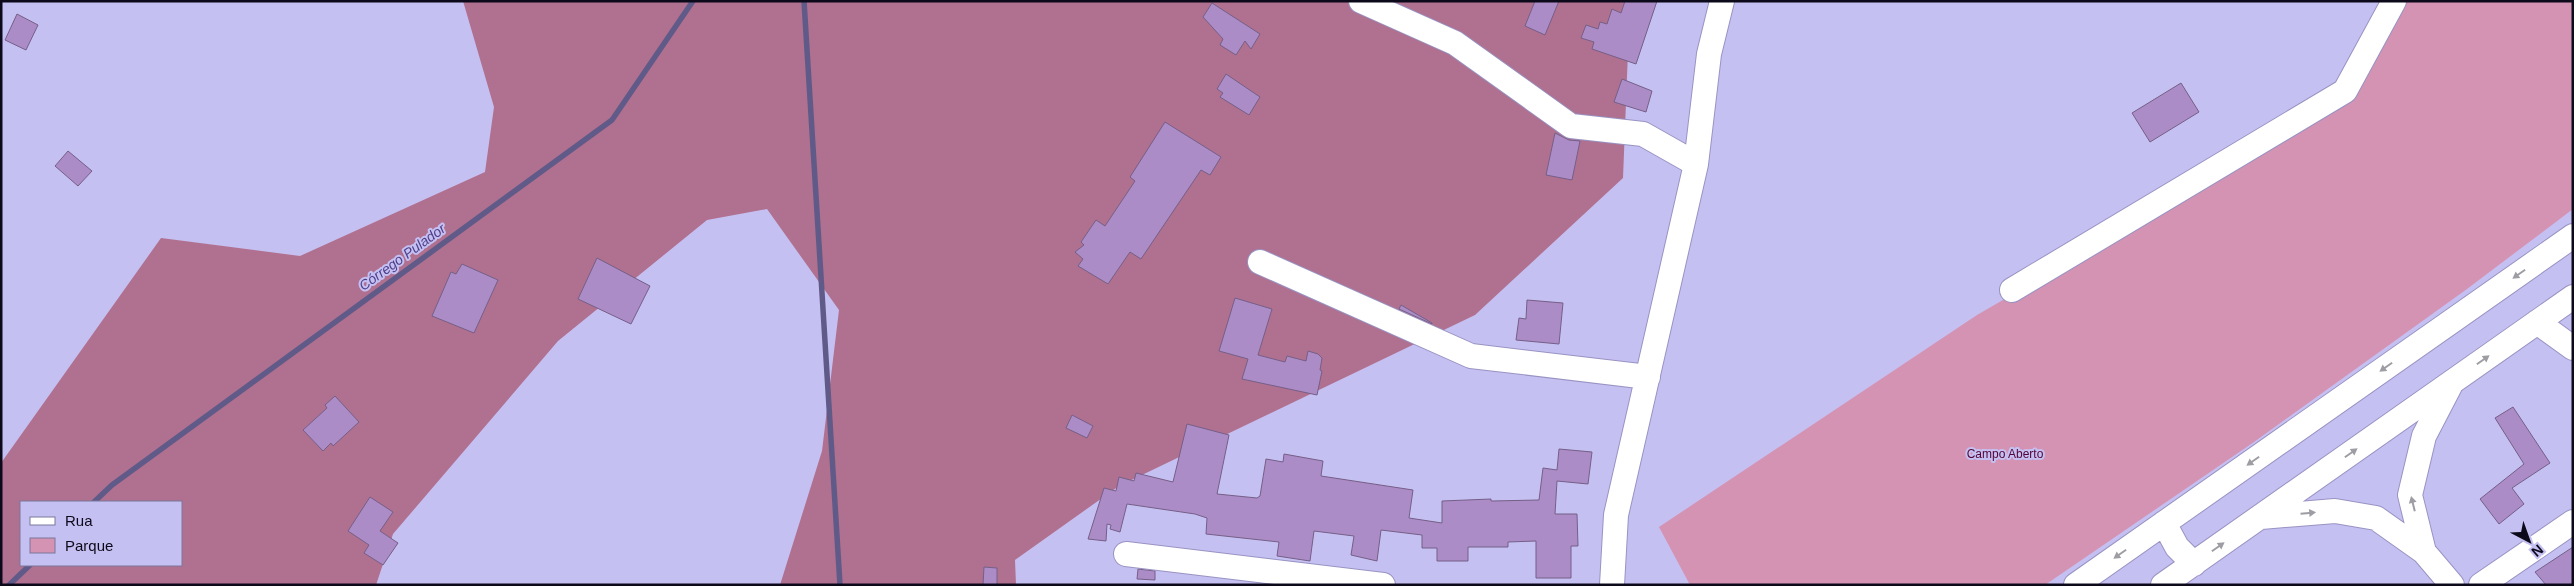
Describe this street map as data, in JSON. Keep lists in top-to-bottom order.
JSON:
{
  "water": ["Córrego Pulador"],
  "parks": ["Campo Aberto"],
  "legend": ["Rua", "Parque"],
  "north": "bottom right"
}
